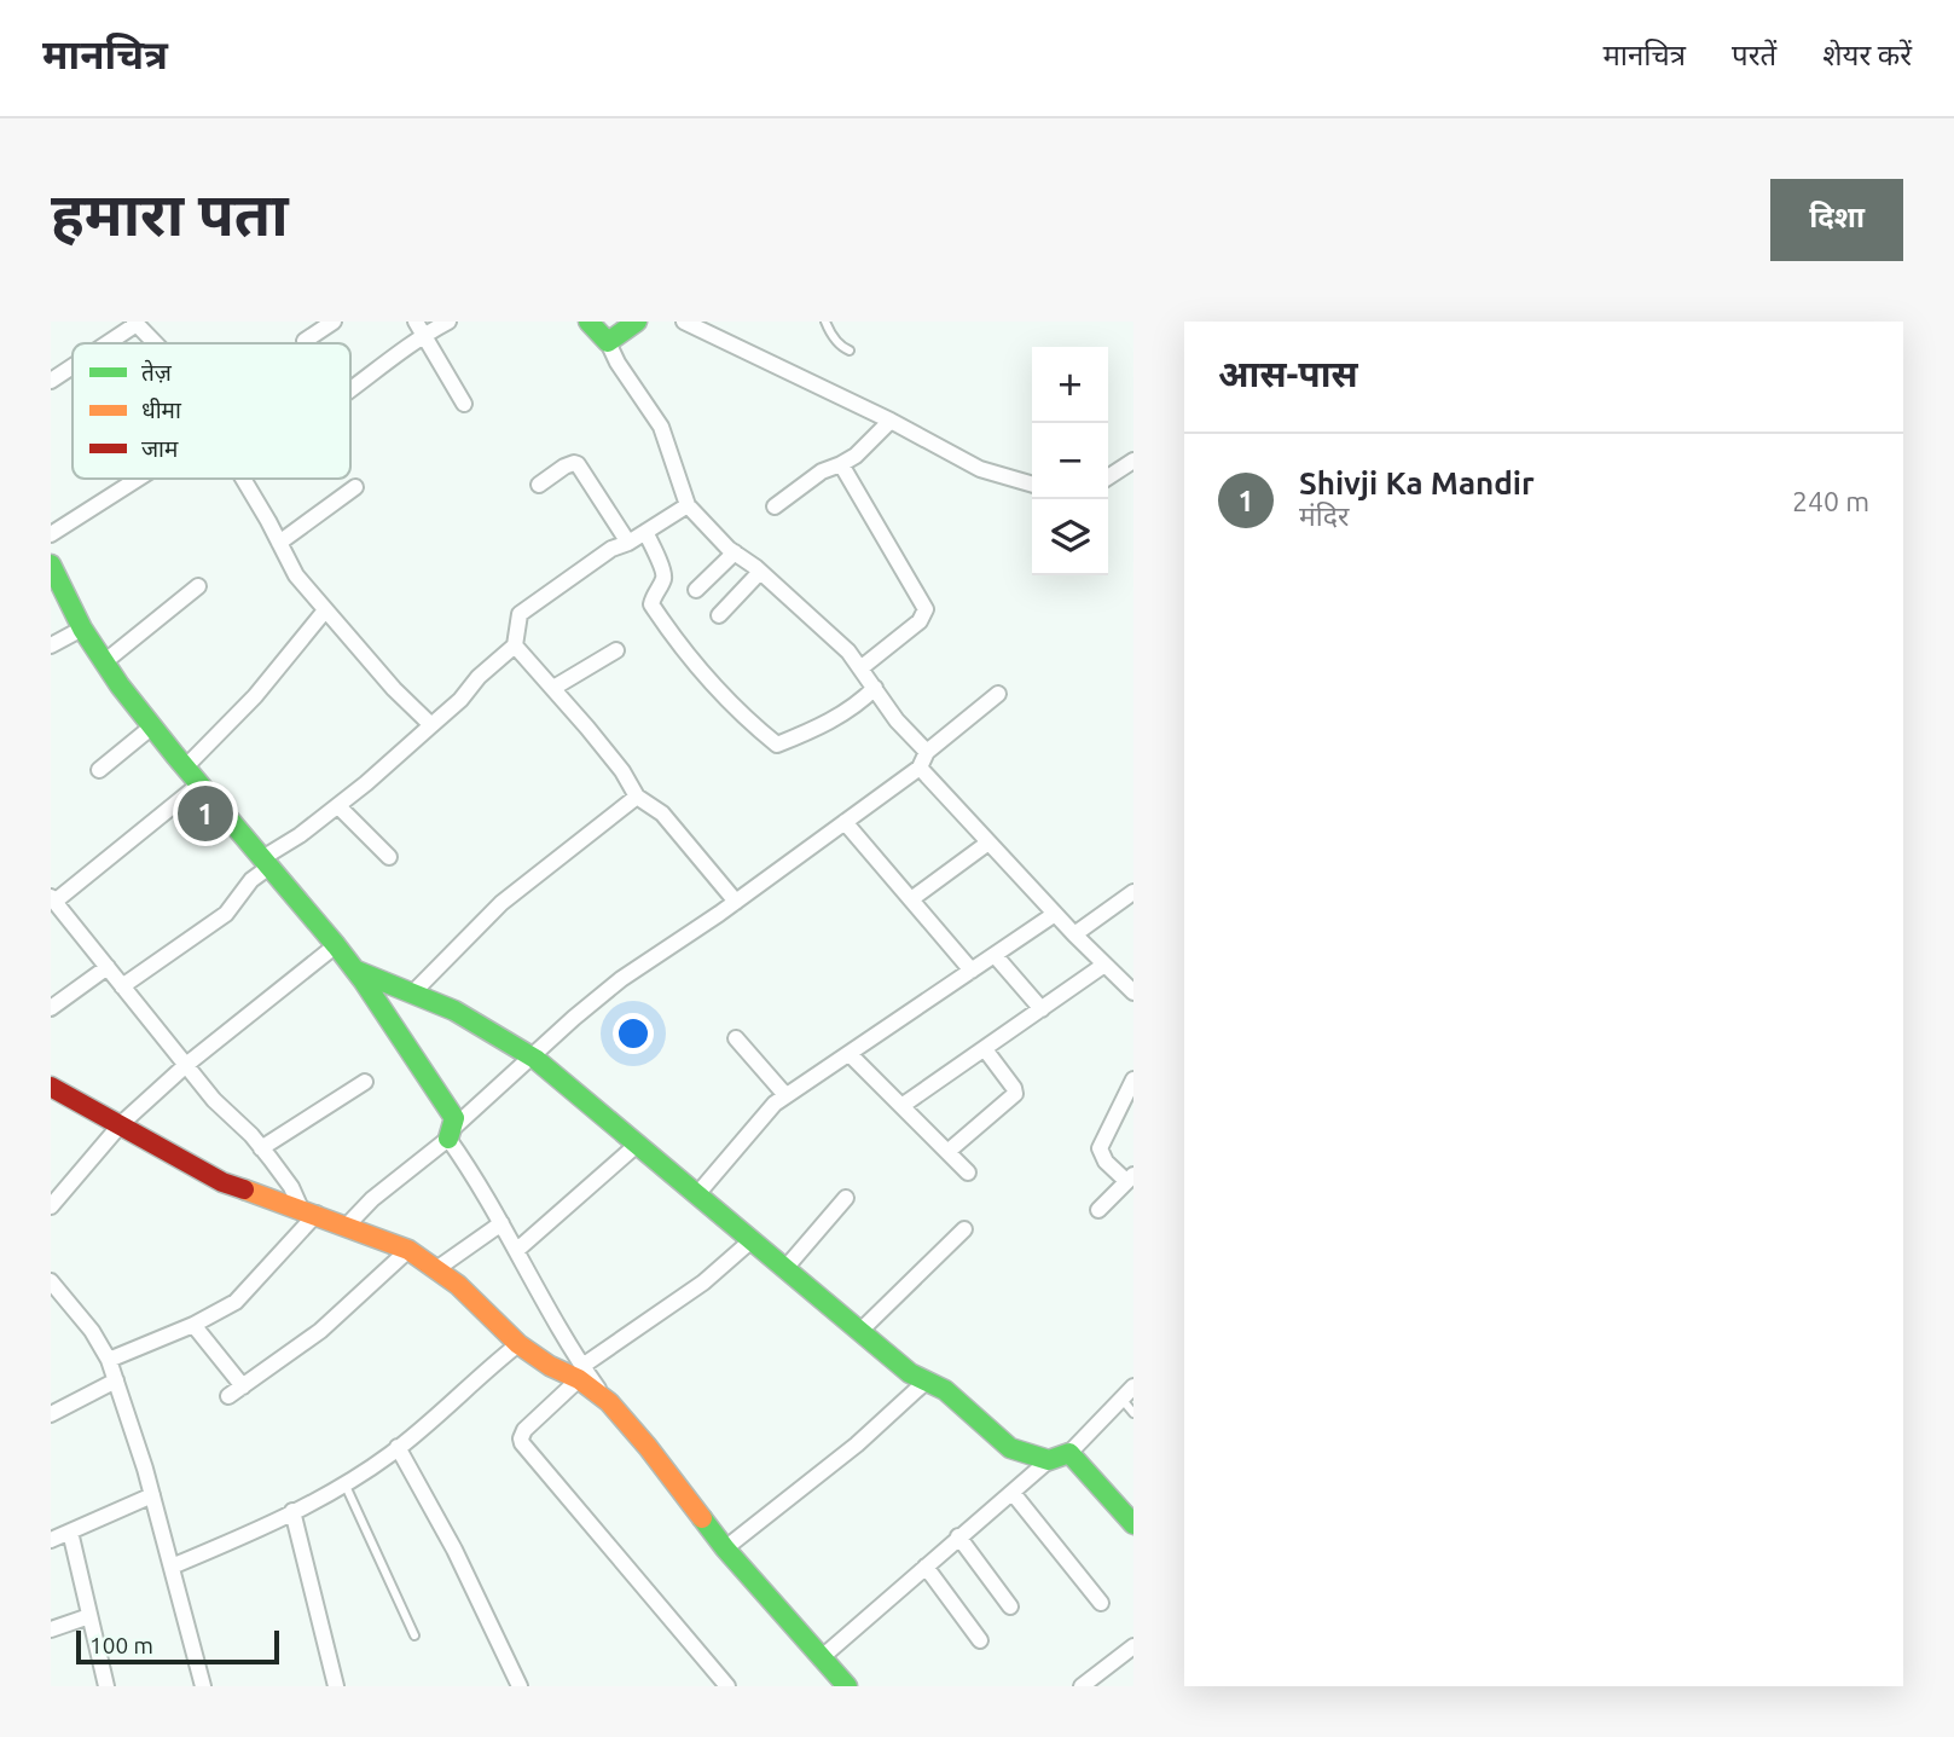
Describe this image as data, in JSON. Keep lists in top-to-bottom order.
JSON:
{
  "legend": ["तेज़", "धीमा", "जाम"],
  "scale_bar": "100 m",
  "page": {
    "header": "मानचित्र",
    "nav": ["मानचित्र", "परतें", "शेयर करें"],
    "buttons": "दिशा",
    "title": "हमारा पता",
    "heading": "आस-पास",
    "map_buttons": ["+", "−"],
    "list": [
      {
        "mark": "1",
        "name": "Shivji Ka Mandir",
        "note": "मंदिर",
        "value": "240 m"
      }
    ],
    "pins": "1",
    "scale": "100 m"
  }
}
